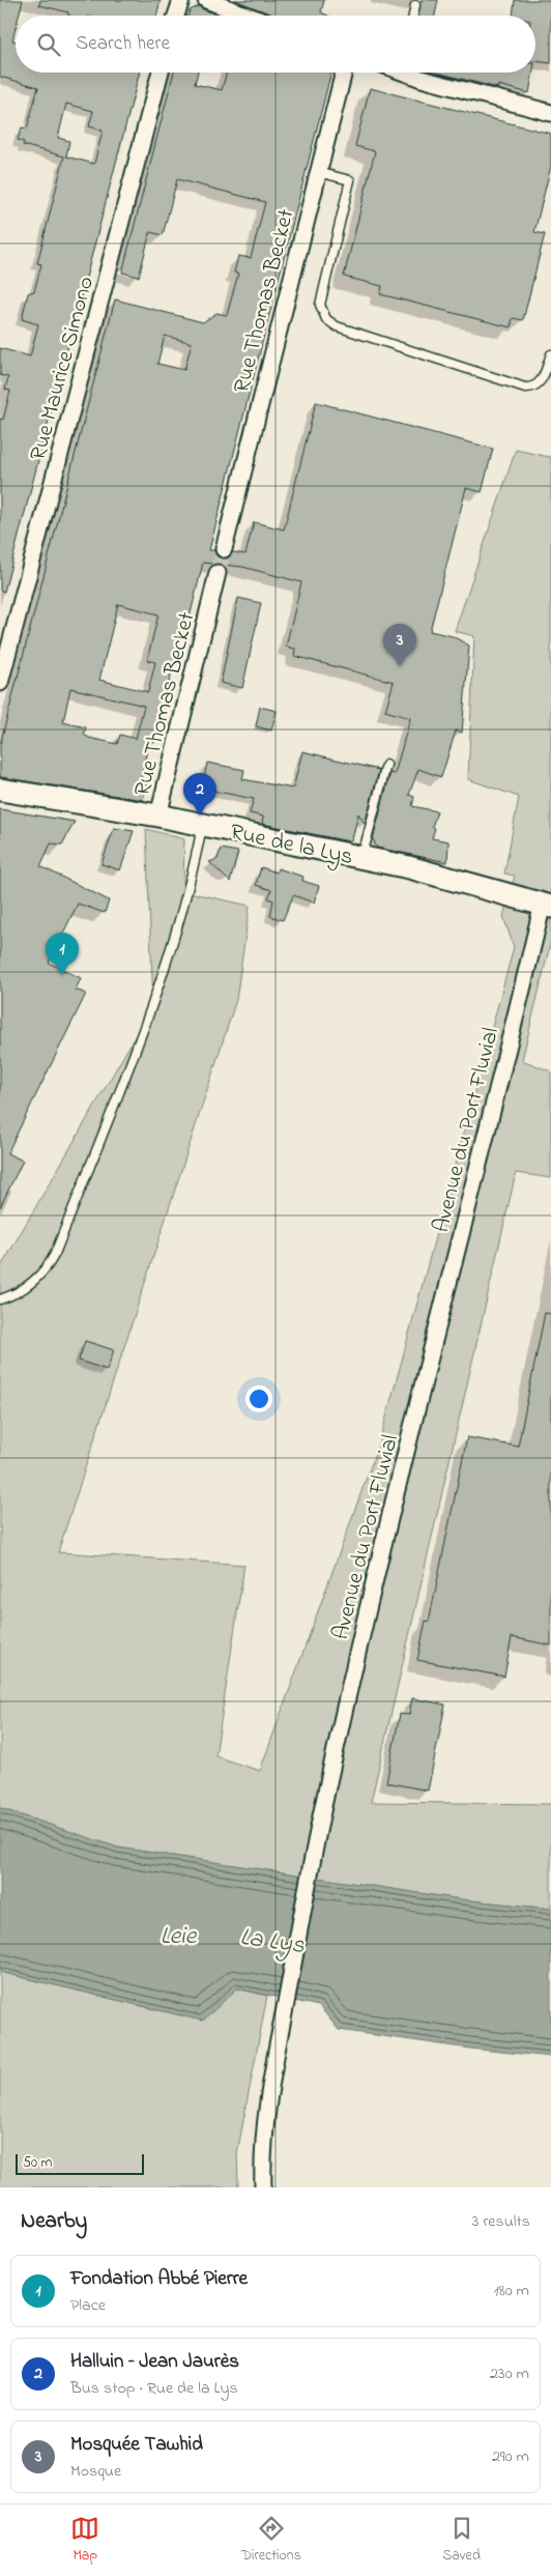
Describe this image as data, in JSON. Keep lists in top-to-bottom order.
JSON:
{
  "streets": {
    "main road": ["Rue de la Lys"],
    "street": ["Rue Thomas Becket", "Rue Maurice Simono", "Avenue du Port Fluvial"]
  },
  "crossings": [
    ["Rue Thomas Becket", "Rue de la Lys"],
    ["Rue de la Lys", "Avenue du Port Fluvial"]
  ],
  "water": ["Leie", "La Lys"],
  "scale_bar": "50 m",
  "page": {
    "search": "Search here",
    "pins": ["3", "2", "1"],
    "scale": "50 m",
    "heading": ["Nearby", "3 results"],
    "list": [
      {
        "mark": "1",
        "name": "Fondation Abbé Pierre",
        "note": "Place",
        "value": "180 m"
      },
      {
        "mark": "2",
        "name": "Halluin – Jean Jaurès",
        "note": "Bus stop · Rue de la Lys",
        "value": "230 m"
      },
      {
        "mark": "3",
        "name": "Mosquée Tawhid",
        "note": "Mosque",
        "value": "290 m"
      }
    ],
    "nav": ["Map", "Directions", "Saved"]
  }
}
